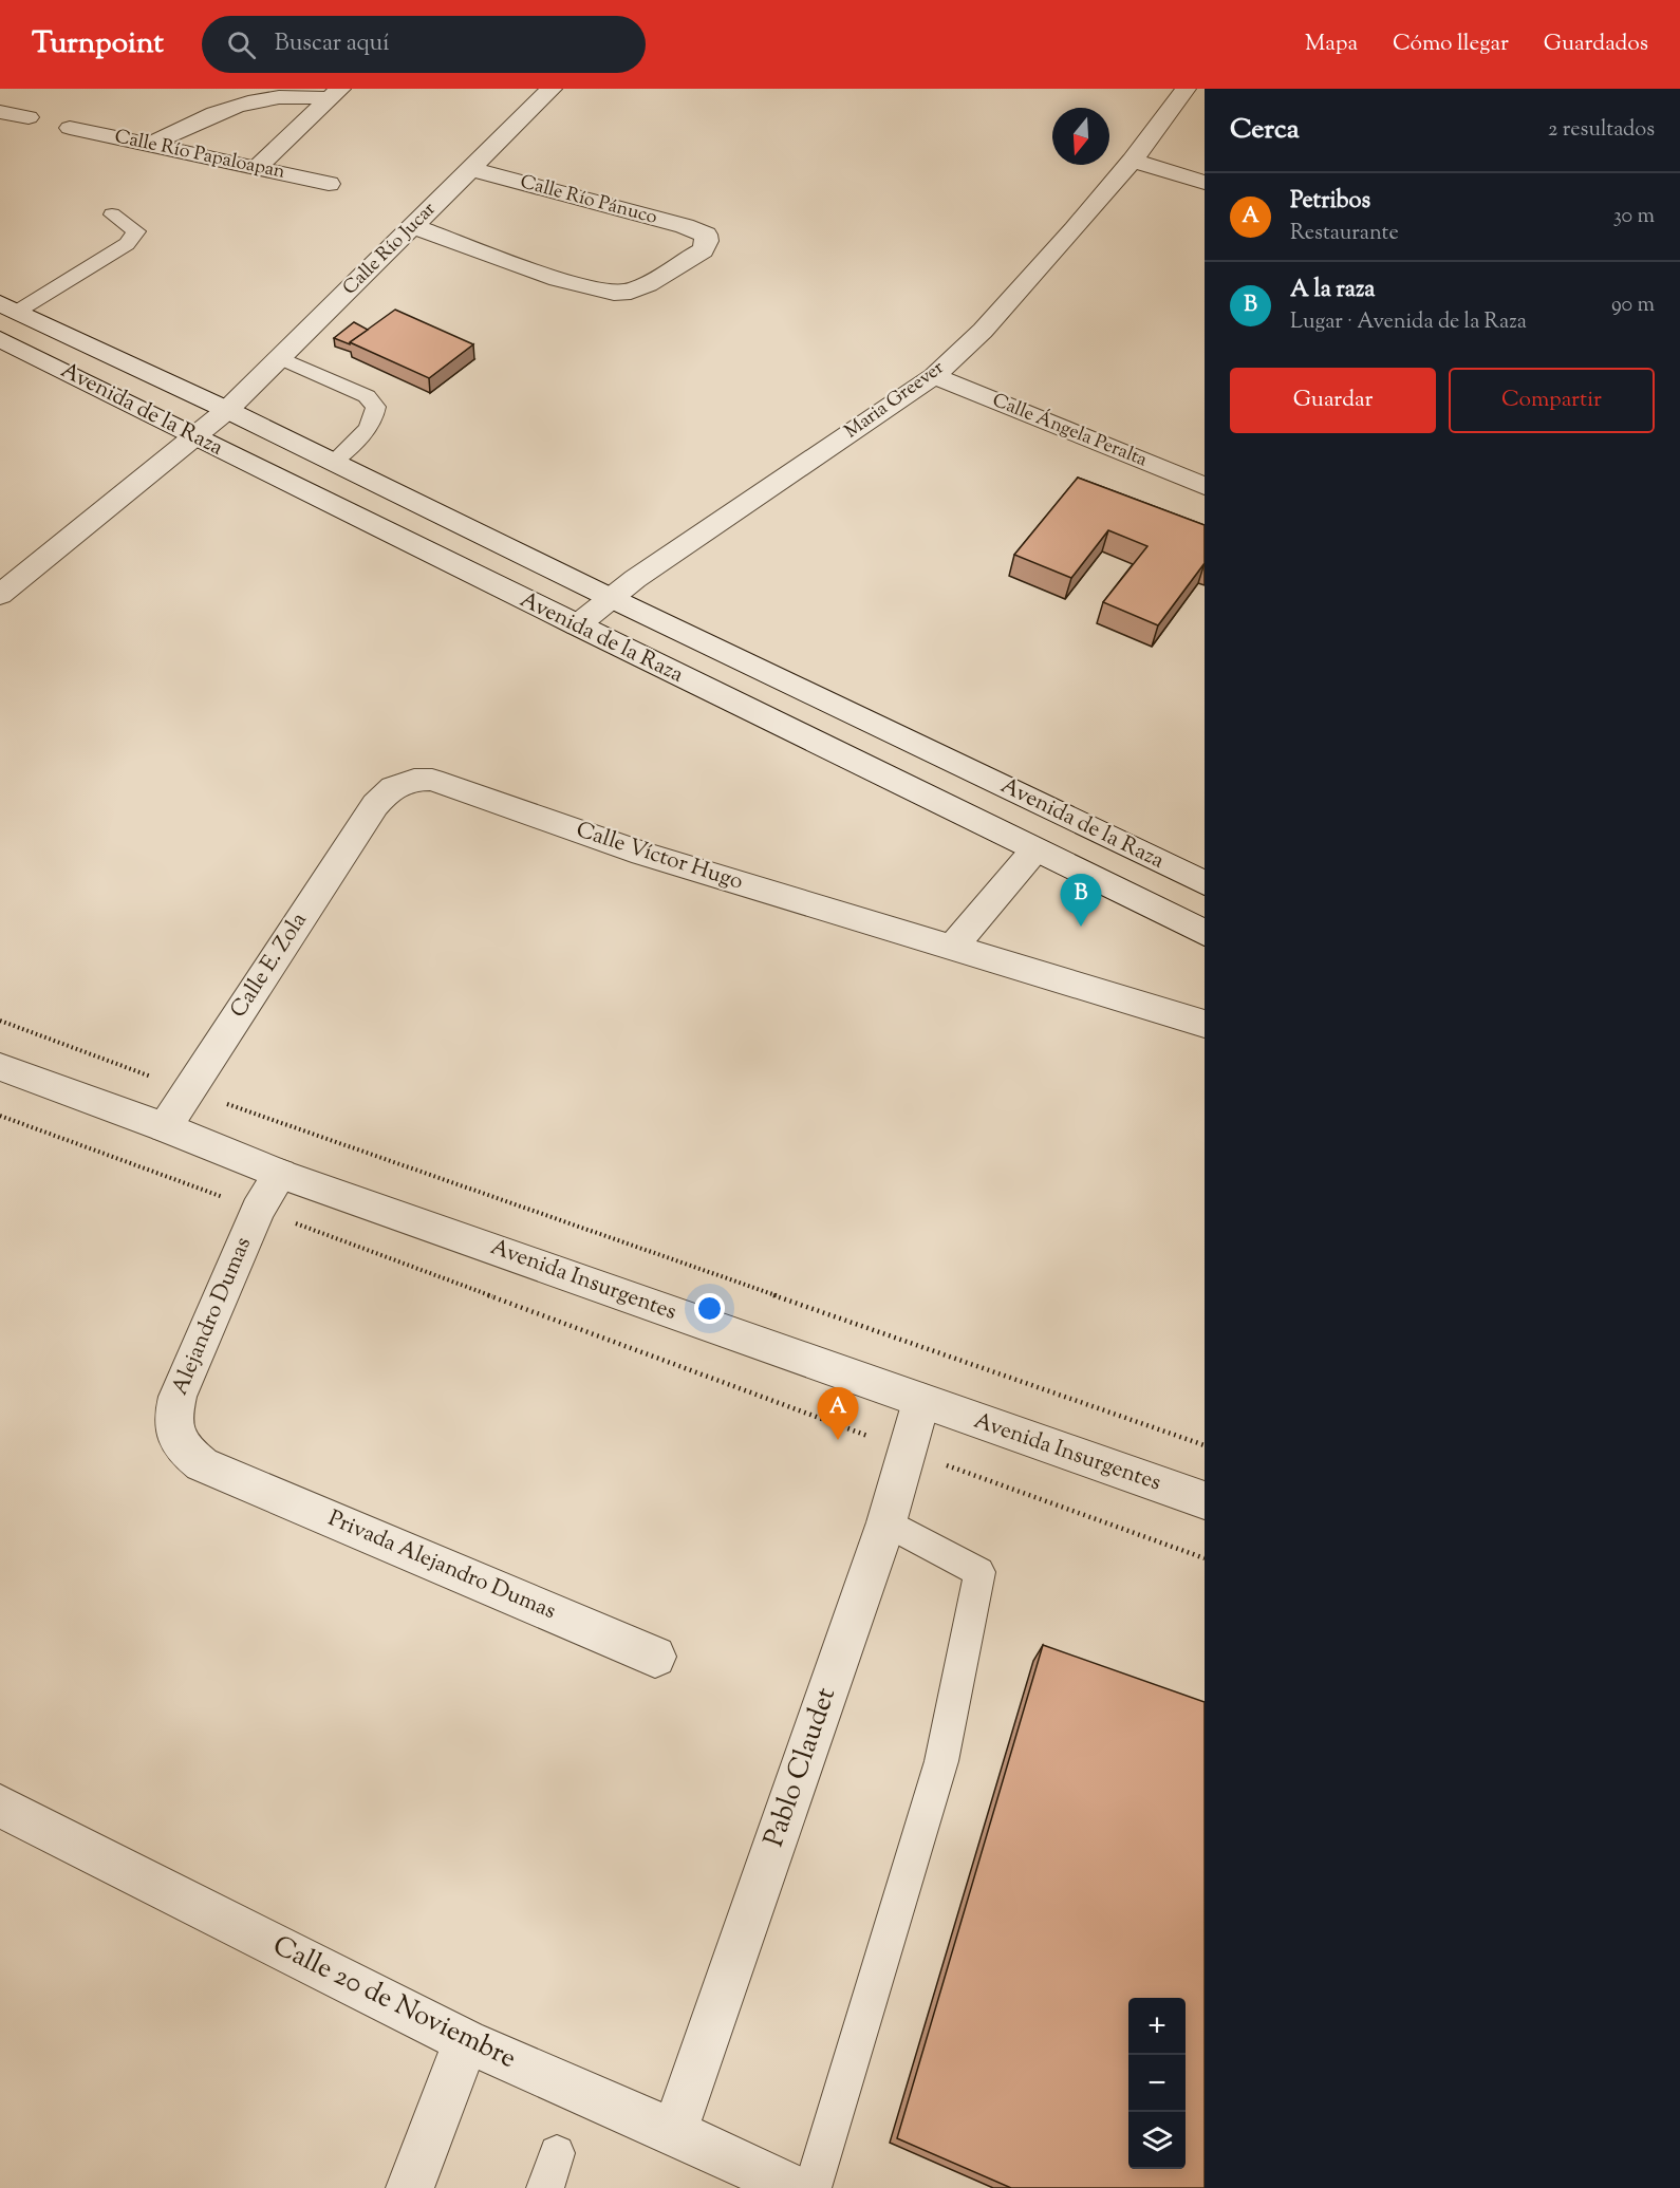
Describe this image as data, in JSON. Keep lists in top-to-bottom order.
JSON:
{
  "streets": {
    "street": [
      "Calle Río Papaloapan",
      "Calle Río Pánuco",
      "Calle Río Jucar",
      "Maria Greever",
      "Avenida de la Raza",
      "Calle Ángela Peralta",
      "Calle Víctor Hugo",
      "Calle E. Zola",
      "Avenida Insurgentes",
      "Alejandro Dumas",
      "Privada Alejandro Dumas",
      "Pablo Claudet",
      "Calle 20 de Noviembre"
    ]
  },
  "crossings": [
    ["Calle Río Pánuco", "Calle Río Jucar"],
    ["Calle Río Jucar", "Avenida de la Raza"],
    ["Maria Greever", "Avenida de la Raza"],
    ["Maria Greever", "Calle Ángela Peralta"],
    ["Calle Víctor Hugo", "Calle E. Zola"],
    ["Calle E. Zola", "Avenida Insurgentes"],
    ["Avenida Insurgentes", "Alejandro Dumas"],
    ["Avenida Insurgentes", "Pablo Claudet"],
    ["Alejandro Dumas", "Privada Alejandro Dumas"],
    ["Pablo Claudet", "Calle 20 de Noviembre"]
  ],
  "north": "bottom",
  "page": {
    "header": "Turnpoint",
    "search": "Buscar aquí",
    "nav": ["Mapa", "Cómo llegar", "Guardados"],
    "heading": ["Cerca", "2 resultados"],
    "list": [
      {
        "mark": "A",
        "name": "Petribos",
        "note": "Restaurante",
        "value": "30 m"
      },
      {
        "mark": "B",
        "name": "A la raza",
        "note": "Lugar · Avenida de la Raza",
        "value": "90 m"
      }
    ],
    "buttons": ["Guardar", "Compartir"],
    "pins": ["B", "A"],
    "map_buttons": ["+", "−"]
  }
}
